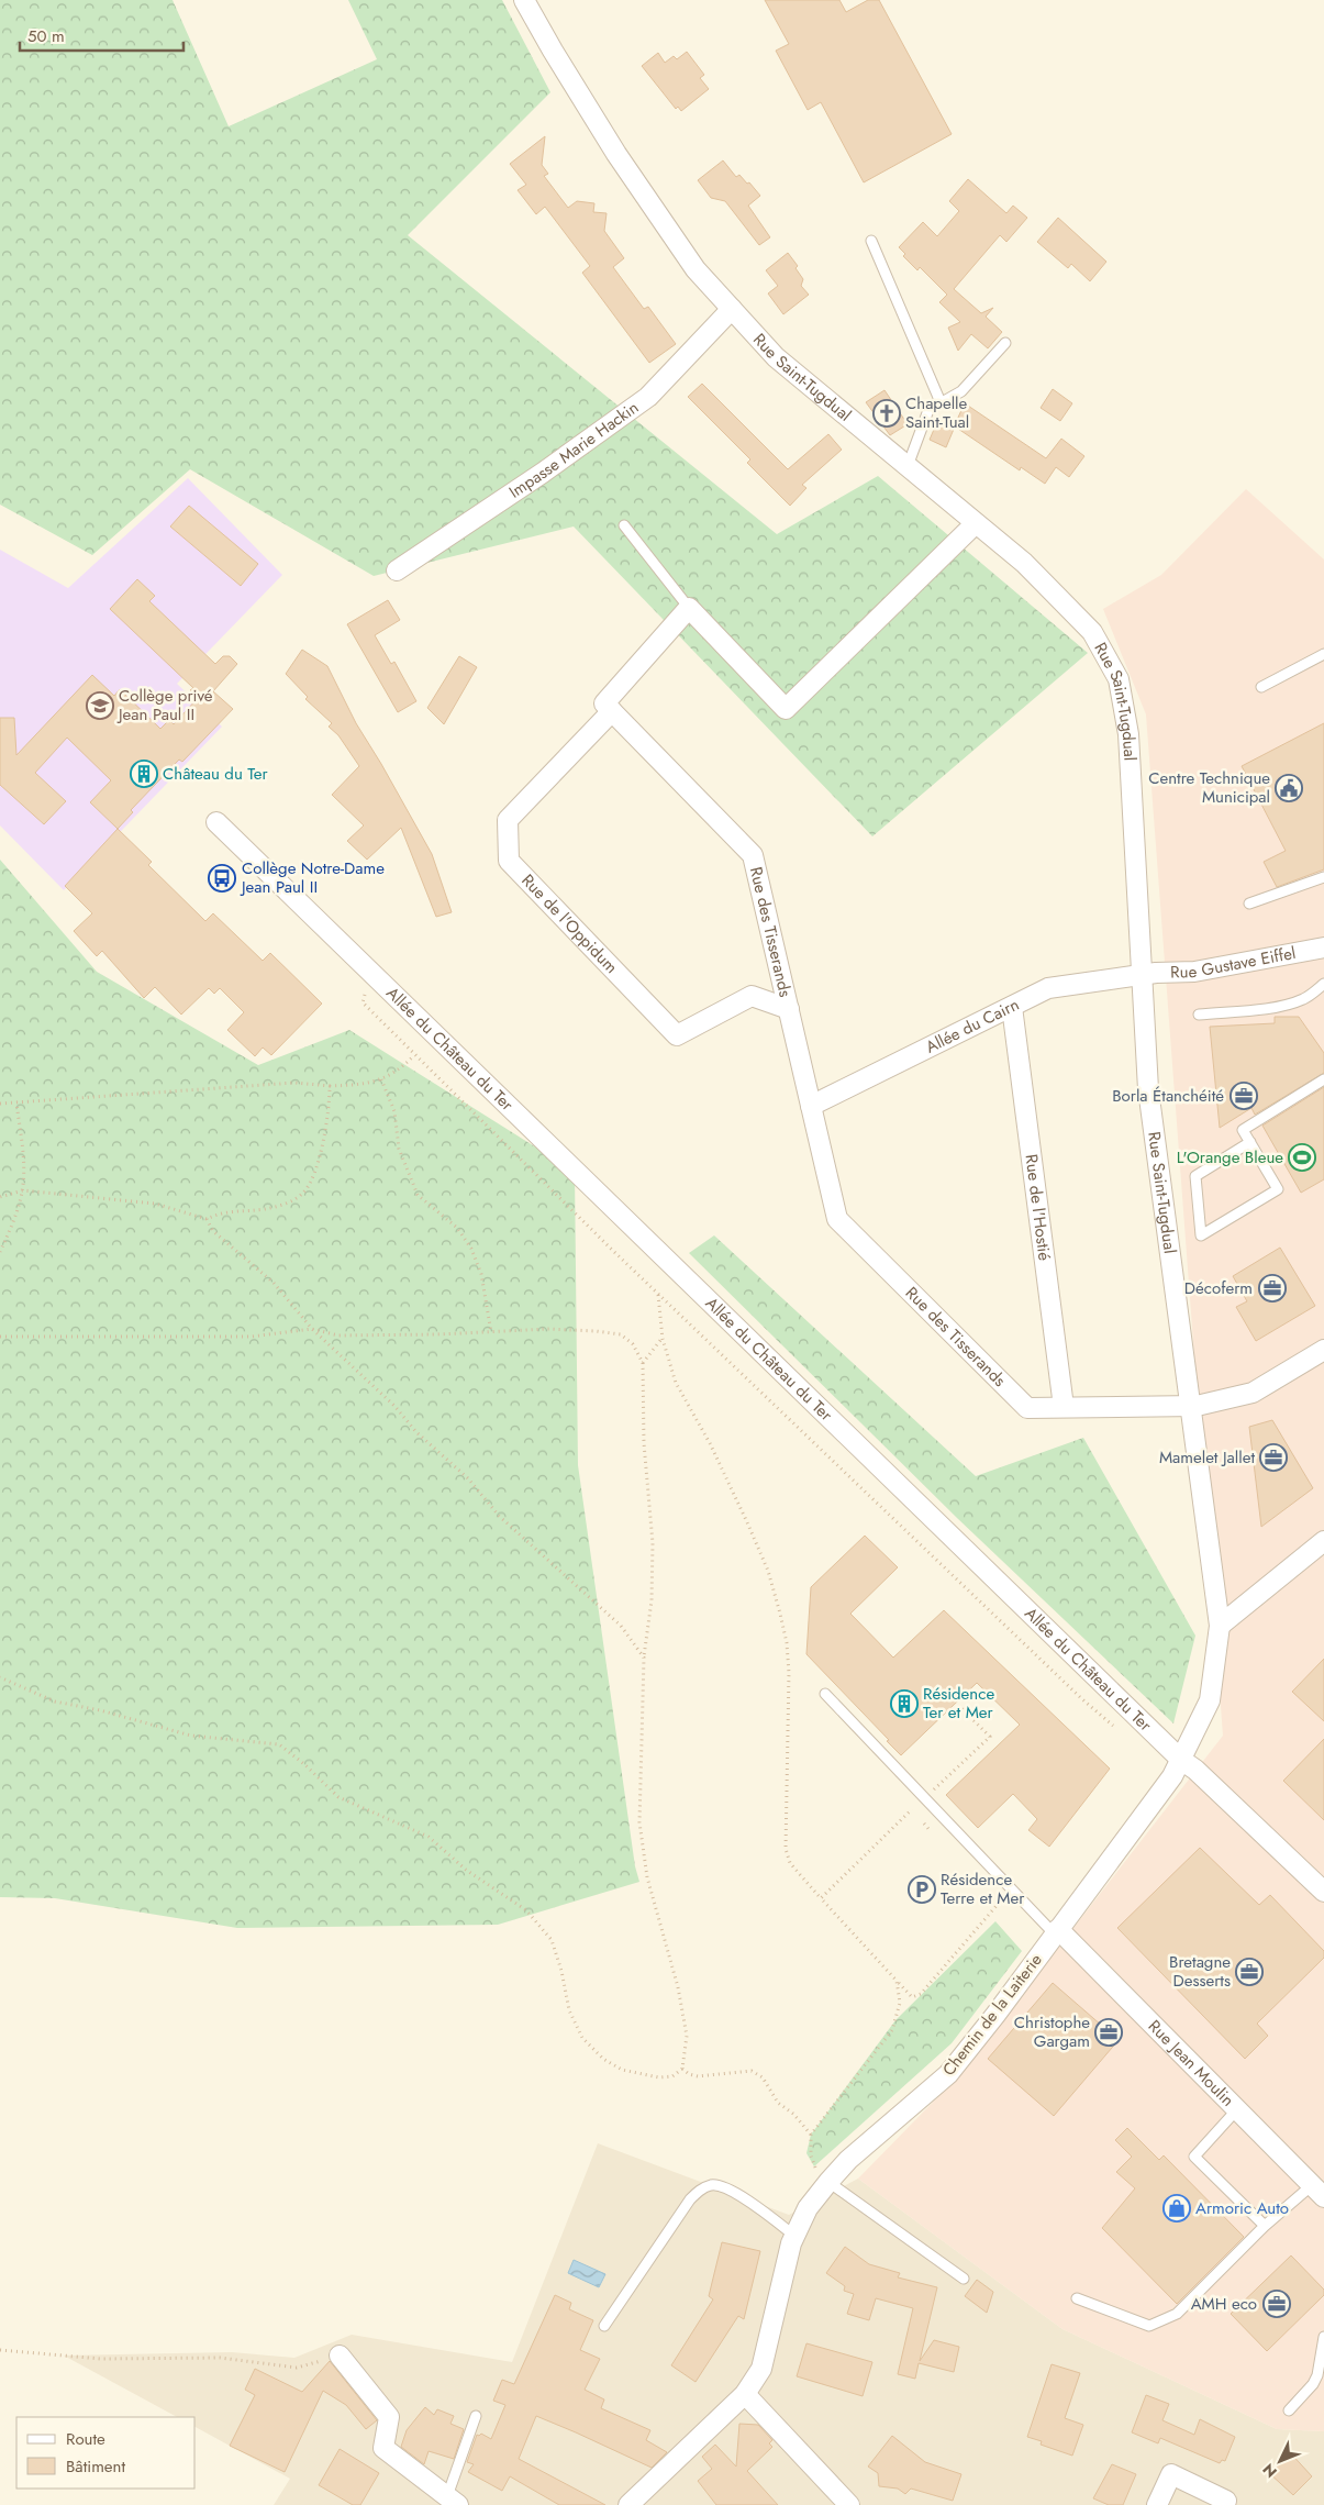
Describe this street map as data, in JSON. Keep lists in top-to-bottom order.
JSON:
{
  "streets": {
    "street": [
      "Rue Saint-Tugdual",
      "Impasse Marie Hackin",
      "Rue de l'Oppidum",
      "Rue des Tisserands",
      "Rue Gustave Eiffel",
      "Allée du Cairn",
      "Allée du Château du Ter",
      "Rue de l'Hostié",
      "Chemin de la Laiterie",
      "Rue Jean Moulin"
    ]
  },
  "crossings": [
    ["Rue Saint-Tugdual", "Impasse Marie Hackin"],
    ["Rue Saint-Tugdual", "Rue des Tisserands"],
    ["Rue Saint-Tugdual", "Rue Gustave Eiffel"],
    ["Rue Saint-Tugdual", "Allée du Cairn"],
    ["Rue Saint-Tugdual", "Chemin de la Laiterie"],
    ["Rue de l'Oppidum", "Rue des Tisserands"],
    ["Rue des Tisserands", "Allée du Cairn"],
    ["Rue des Tisserands", "Rue de l'Hostié"],
    ["Rue Gustave Eiffel", "Allée du Cairn"],
    ["Allée du Cairn", "Rue de l'Hostié"],
    ["Allée du Château du Ter", "Chemin de la Laiterie"],
    ["Chemin de la Laiterie", "Rue Jean Moulin"]
  ],
  "places": {
    "church": ["Chapelle Saint-Tual"],
    "school or university": ["Collège privé Jean Paul II"],
    "building": ["Château du Ter", "Résidence Ter et Mer"],
    "public building": ["Centre Technique Municipal"],
    "bus stop": ["Collège Notre-Dame Jean Paul II"],
    "office": [
      "Borla Étanchéité",
      "Décoferm",
      "Mamelet Jallet",
      "Bretagne Desserts",
      "Christophe Gargam",
      "AMH eco"
    ],
    "sports": ["L'Orange Bleue"],
    "parking": ["Résidence Terre et Mer"],
    "shop": ["Armoric Auto"]
  },
  "legend": ["Route", "Bâtiment"],
  "scale_bar": "50 m",
  "north": "bottom left"
}
